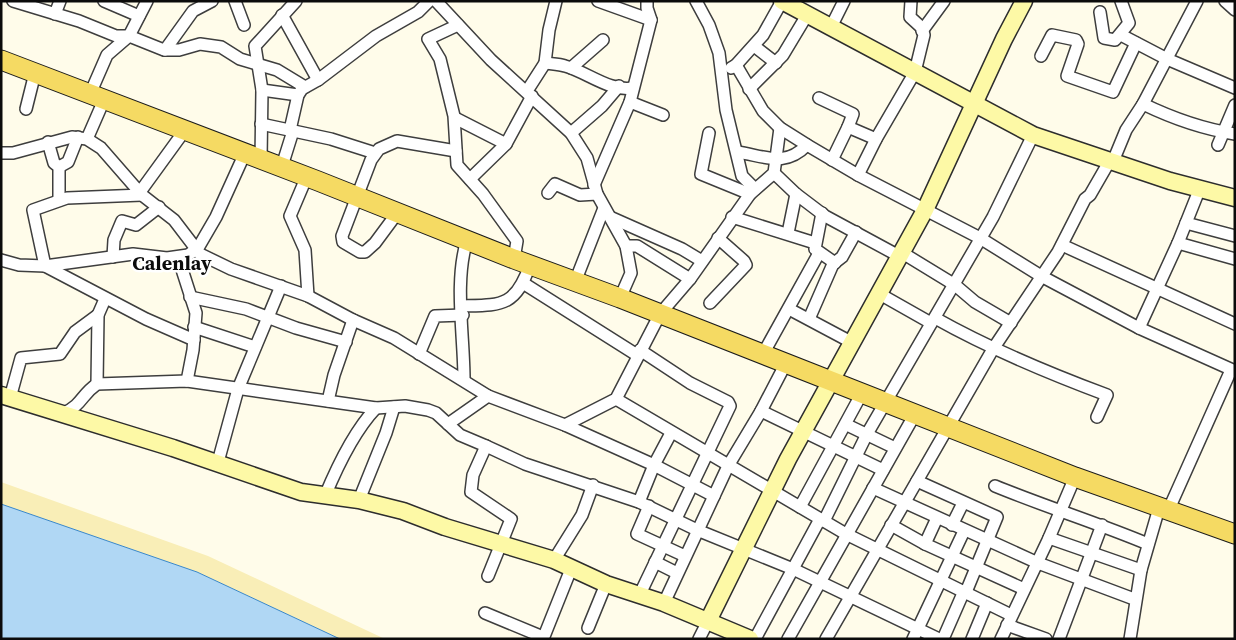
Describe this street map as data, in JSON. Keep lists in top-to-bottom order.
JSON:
{
  "districts": ["Calenlay"]
}
